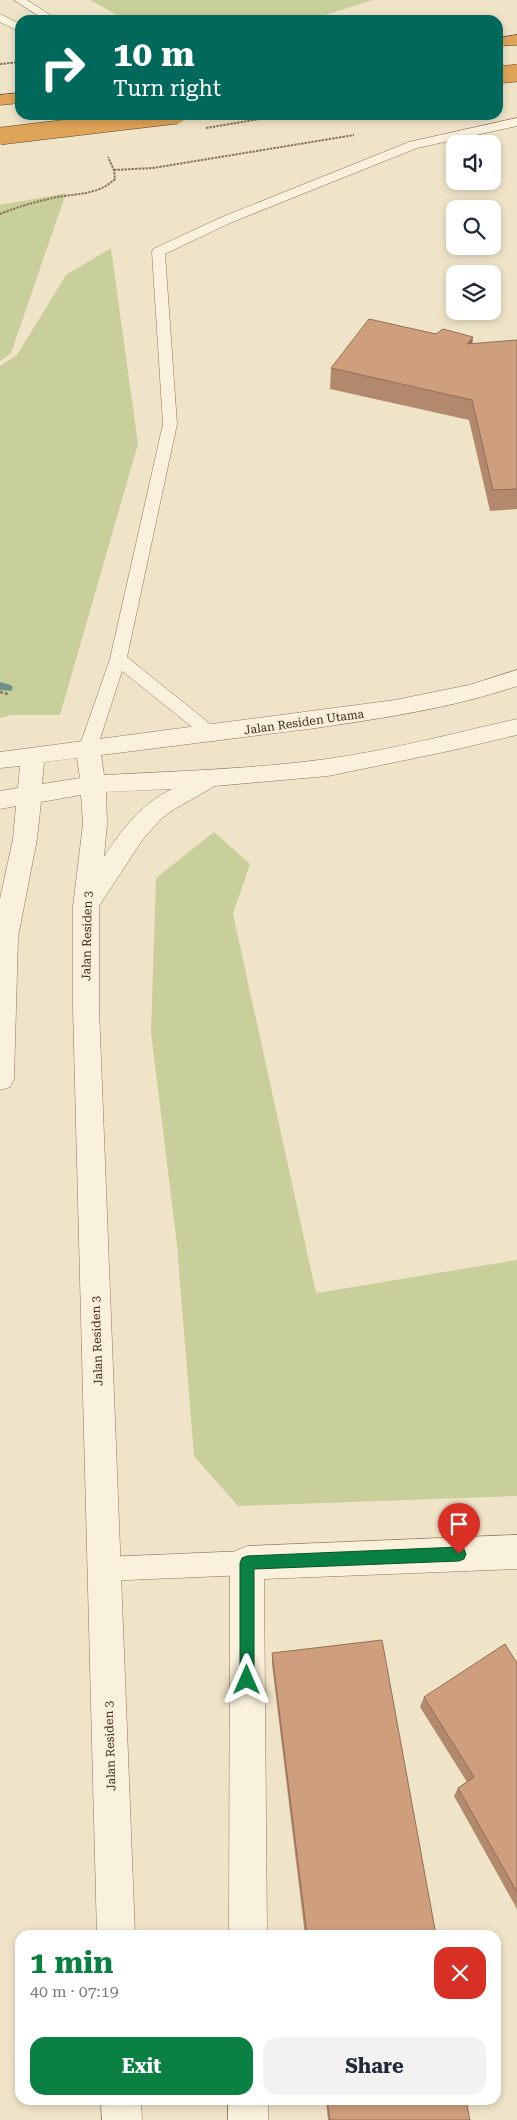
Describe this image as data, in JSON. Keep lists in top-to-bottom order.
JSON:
{
  "streets": {
    "street": ["Jalan Residen Utama", "Jalan Residen 3"]
  },
  "crossings": [
    ["Jalan Residen Utama", "Jalan Residen 3"]
  ],
  "page": {
    "turn": ["10 m", "Turn right"],
    "heading": ["1 min", "40 m · 07:19"],
    "buttons": ["Exit", "Share"]
  }
}
